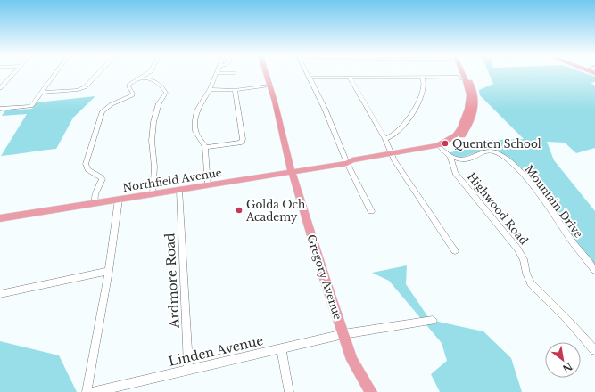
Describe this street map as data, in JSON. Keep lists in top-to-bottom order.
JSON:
{
  "streets": {
    "main road": ["Northfield Avenue", "Gregory Avenue"],
    "street": [
      "Mountain Drive",
      "Highwood Road",
      "Ardmore Road",
      "Linden Avenue"
    ]
  },
  "crossings": [
    ["Northfield Avenue", "Highwood Road"],
    ["Northfield Avenue", "Gregory Avenue"],
    ["Northfield Avenue", "Ardmore Road"],
    ["Mountain Drive", "Highwood Road"],
    ["Gregory Avenue", "Linden Avenue"],
    ["Ardmore Road", "Linden Avenue"]
  ],
  "places": ["Quenten School", "Golda Och Academy"],
  "north": "bottom right"
}
